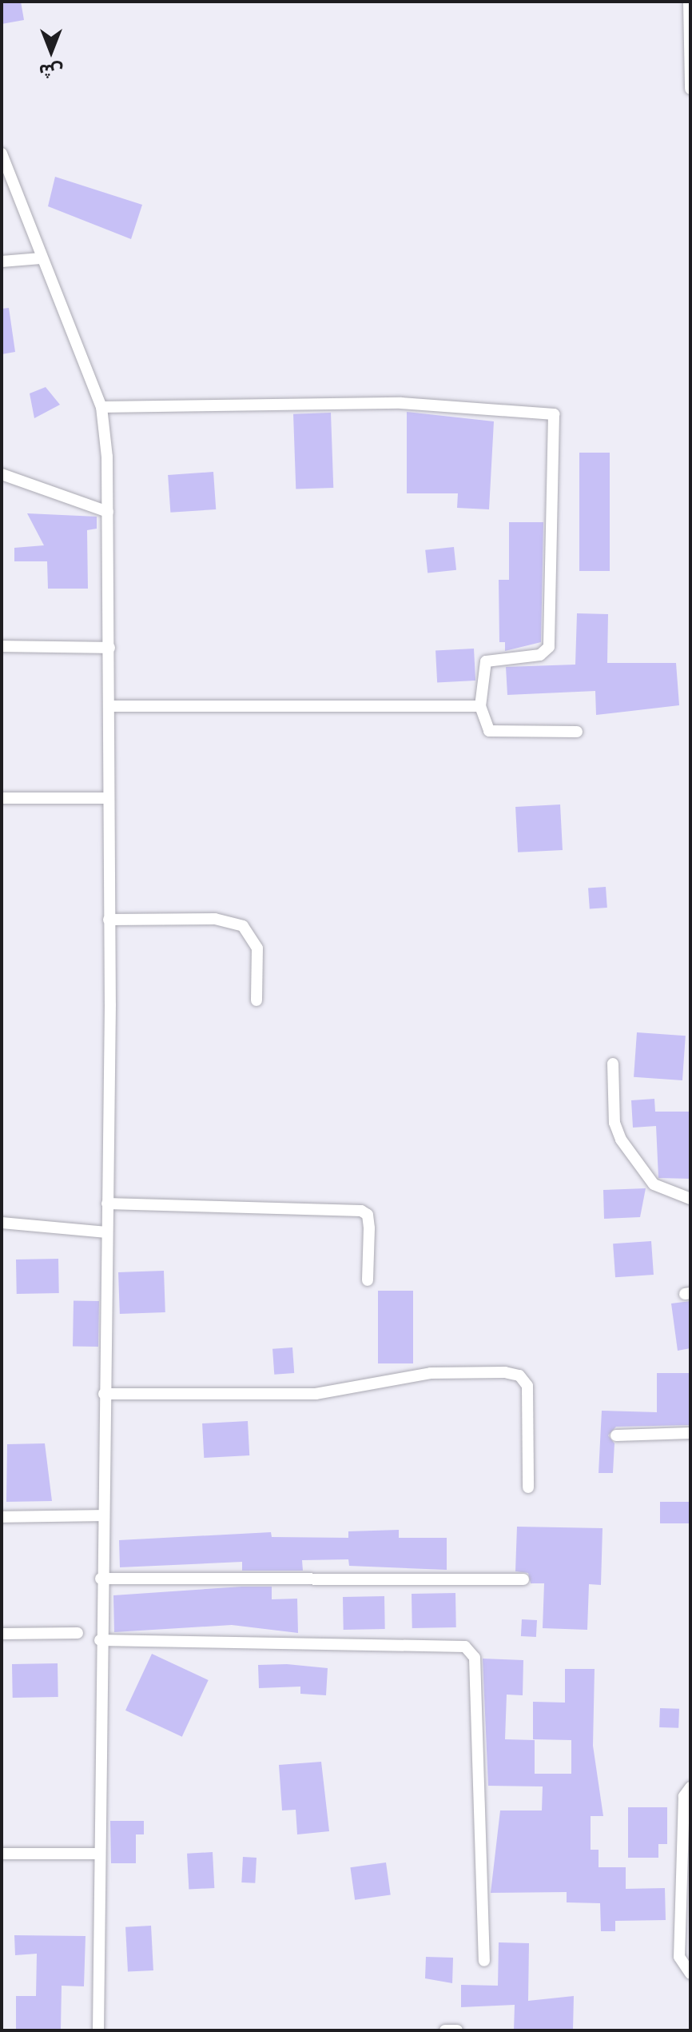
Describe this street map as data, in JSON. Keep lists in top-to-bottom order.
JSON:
{
  "north": "bottom"
}
